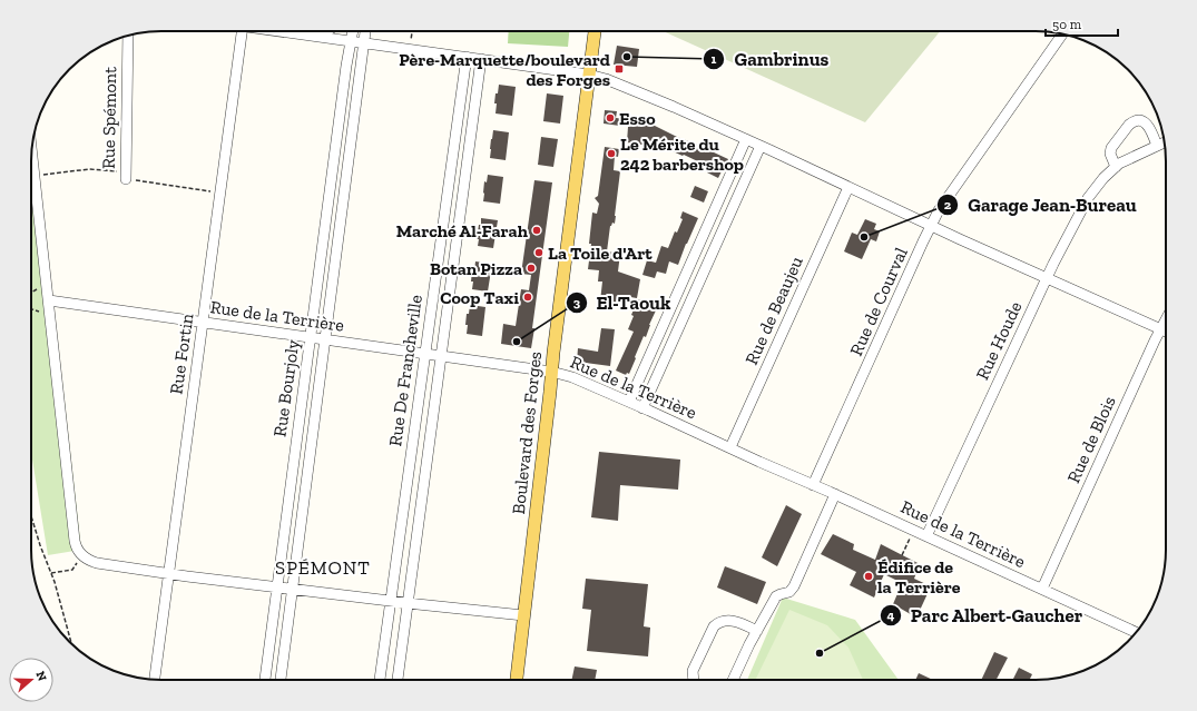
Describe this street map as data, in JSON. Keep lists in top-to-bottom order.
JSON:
{
  "streets": {
    "main road": ["Boulevard des Forges"],
    "street": [
      "Rue Spémont",
      "Rue de Courval",
      "Rue de Beaujeu",
      "Rue de la Terrière",
      "Rue Houde",
      "Rue Fortin",
      "Rue De Francheville",
      "Rue Bourjoly",
      "Rue de Blois"
    ]
  },
  "crossings": [
    ["Rue de Courval", "Rue de la Terrière"],
    ["Rue de Beaujeu", "Rue de la Terrière"],
    ["Rue de la Terrière", "Rue Houde"],
    ["Rue de la Terrière", "Rue Fortin"],
    ["Rue de la Terrière", "Rue De Francheville"],
    ["Rue de la Terrière", "Rue Bourjoly"],
    ["Rue de la Terrière", "Boulevard des Forges"],
    ["Rue de la Terrière", "Rue de Blois"]
  ],
  "districts": ["SPÉMONT"],
  "places": {
    "other": [
      "Gambrinus",
      "Esso",
      "Le Mérite du 242 barbershop",
      "Marché Al-Farah",
      "Garage Jean-Bureau",
      "La Toile d'Art",
      "Botan Pizza",
      "Coop Taxi",
      "El-Taouk",
      "Édifice de la Terrière",
      "Parc Albert-Gaucher"
    ],
    "transit": ["Père-Marquette/boulevard des Forges"]
  },
  "scale_bar": "50 m",
  "north": "right"
}
